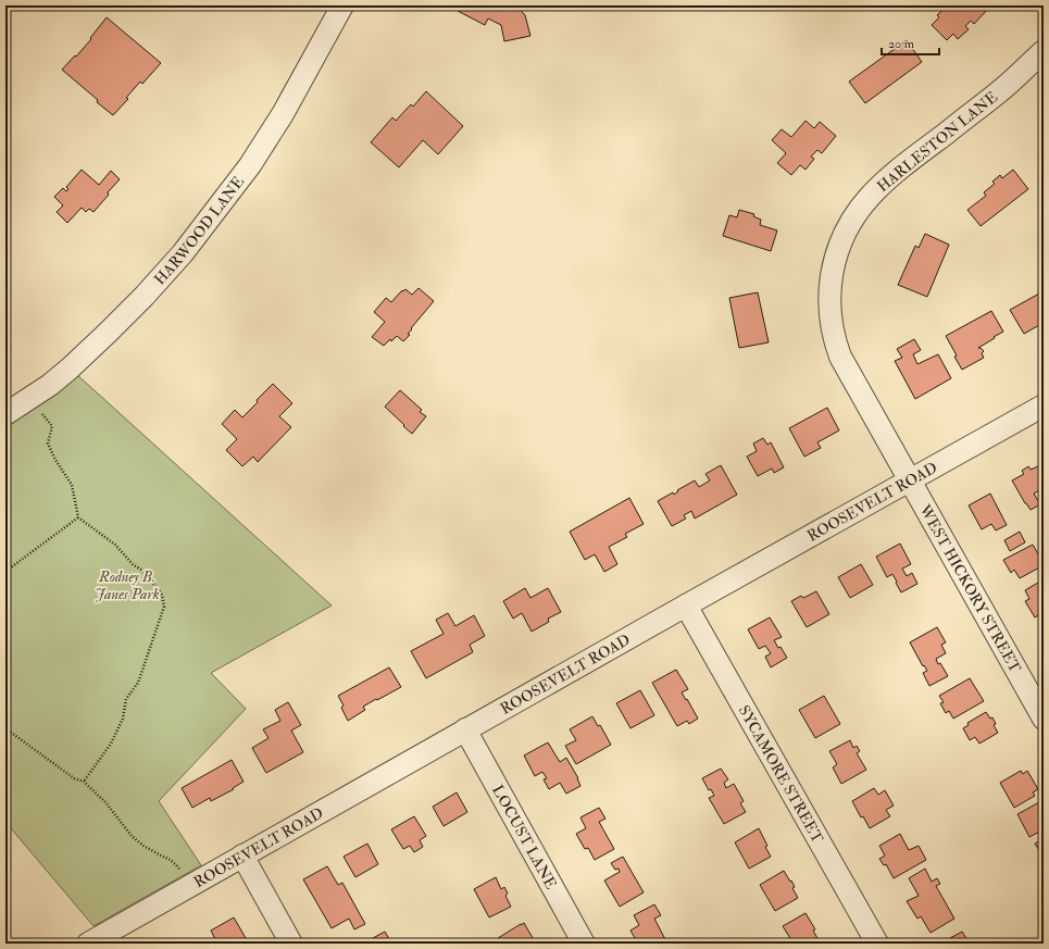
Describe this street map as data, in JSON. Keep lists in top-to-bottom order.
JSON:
{
  "streets": {
    "street": [
      "HARLESTON LANE",
      "HARWOOD LANE",
      "ROOSEVELT ROAD",
      "WEST HICKORY STREET",
      "SYCAMORE STREET",
      "LOCUST LANE"
    ]
  },
  "crossings": [
    ["HARLESTON LANE", "ROOSEVELT ROAD"],
    ["HARLESTON LANE", "WEST HICKORY STREET"],
    ["ROOSEVELT ROAD", "WEST HICKORY STREET"],
    ["ROOSEVELT ROAD", "SYCAMORE STREET"],
    ["ROOSEVELT ROAD", "LOCUST LANE"]
  ],
  "parks": ["Rodney B. Janes Park"],
  "scale_bar": "20 m"
}
